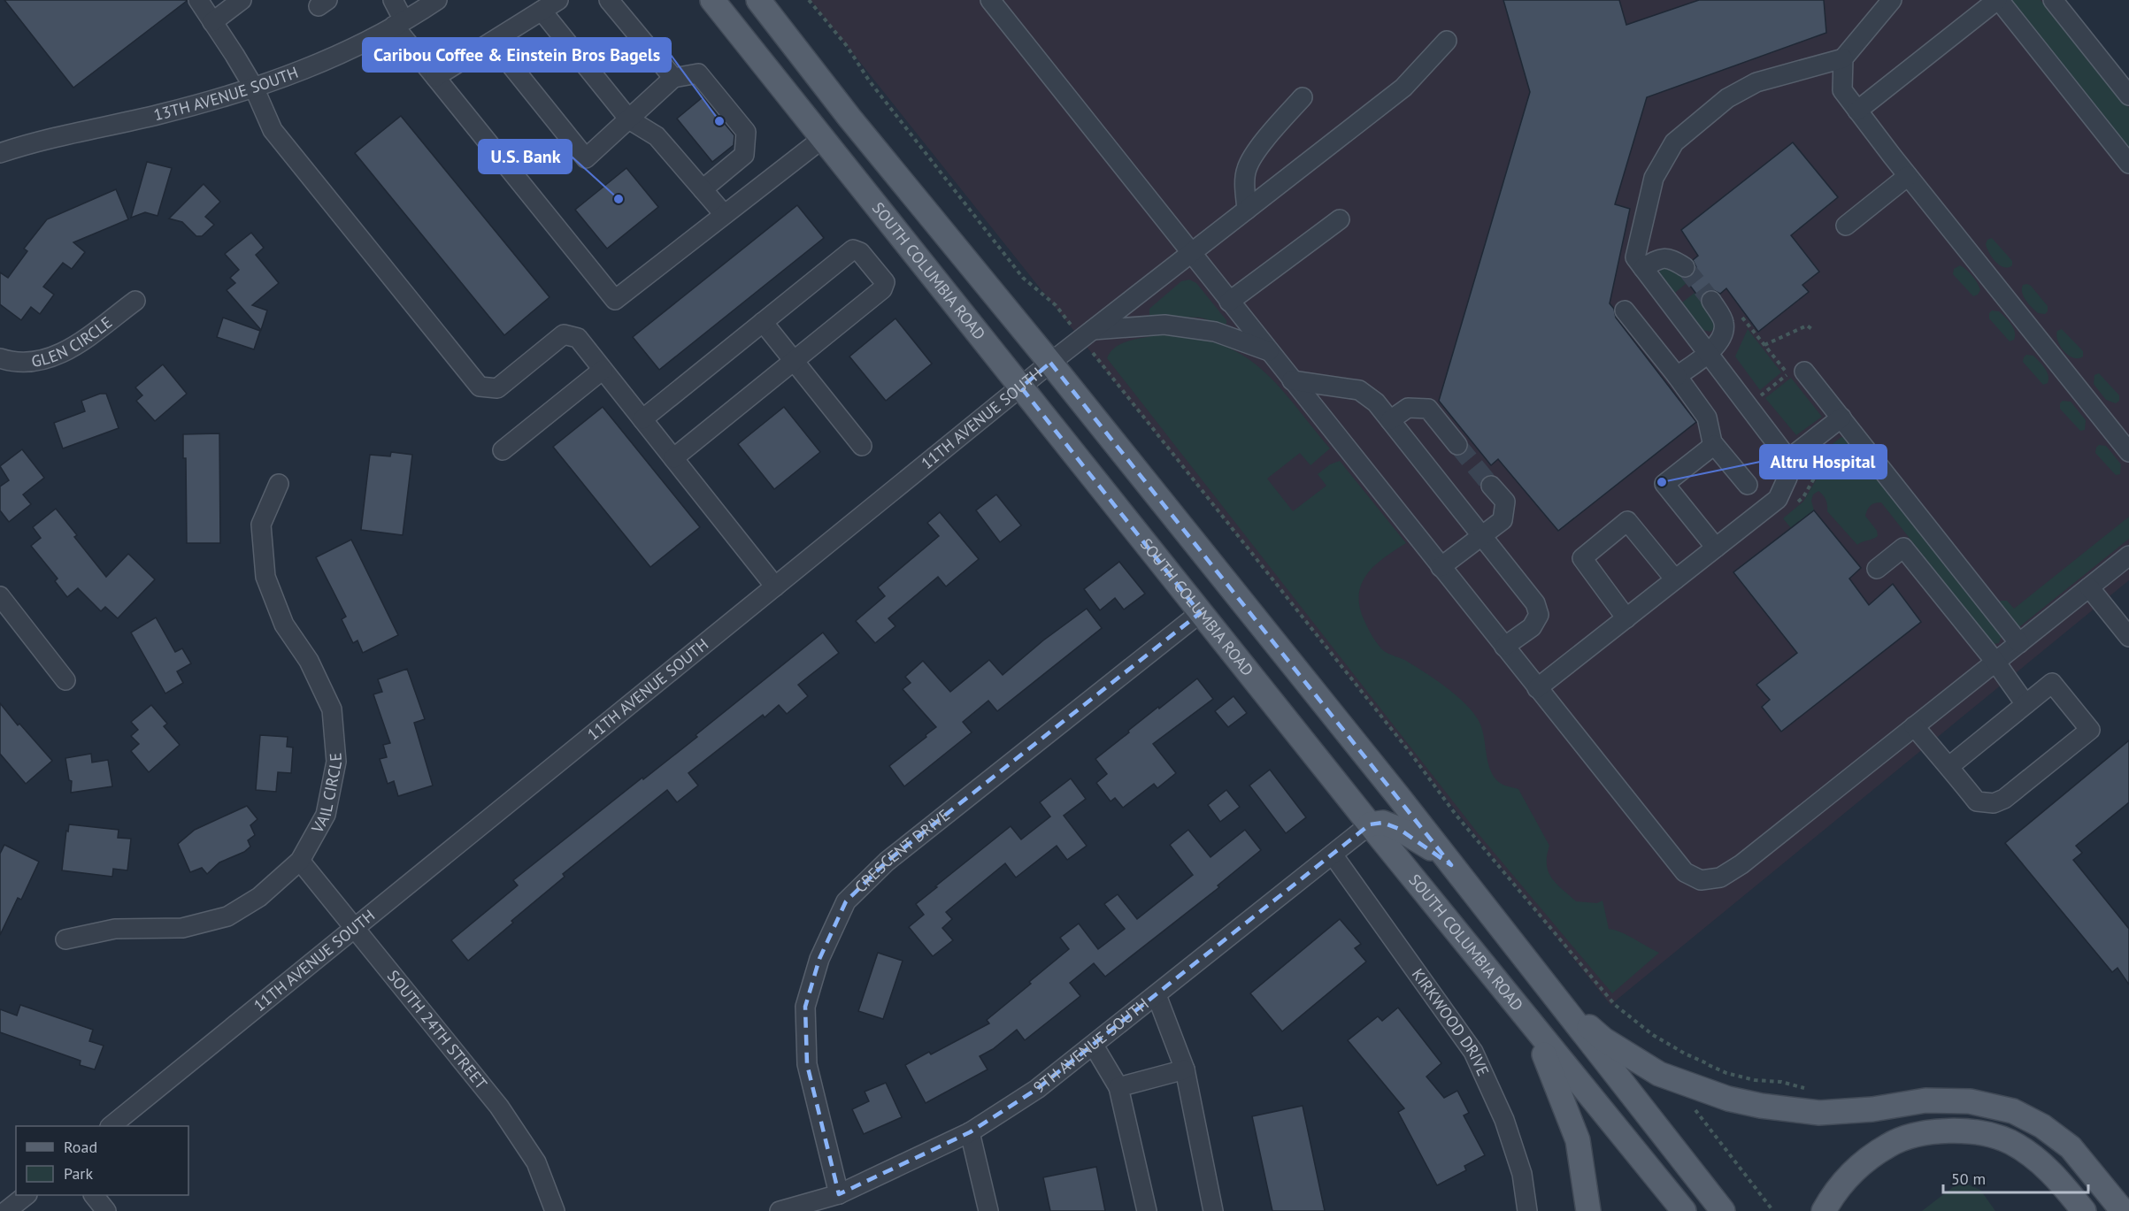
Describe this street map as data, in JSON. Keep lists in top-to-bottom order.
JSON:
{
  "streets": {
    "main road": ["SOUTH COLUMBIA ROAD"],
    "street": [
      "13TH AVENUE SOUTH",
      "GLEN CIRCLE",
      "11TH AVENUE SOUTH",
      "VAIL CIRCLE",
      "CRESCENT DRIVE",
      "KIRKWOOD DRIVE",
      "SOUTH 24TH STREET",
      "9TH AVENUE SOUTH"
    ]
  },
  "crossings": [
    ["SOUTH COLUMBIA ROAD", "11TH AVENUE SOUTH"],
    ["SOUTH COLUMBIA ROAD", "CRESCENT DRIVE"],
    ["SOUTH COLUMBIA ROAD", "9TH AVENUE SOUTH"],
    ["11TH AVENUE SOUTH", "SOUTH 24TH STREET"],
    ["VAIL CIRCLE", "SOUTH 24TH STREET"],
    ["CRESCENT DRIVE", "9TH AVENUE SOUTH"],
    ["KIRKWOOD DRIVE", "9TH AVENUE SOUTH"]
  ],
  "places": ["Caribou Coffee & Einstein Bros Bagels", "U.S. Bank", "Altru Hospital"],
  "legend": ["Road", "Park"],
  "scale_bar": "50 m"
}
